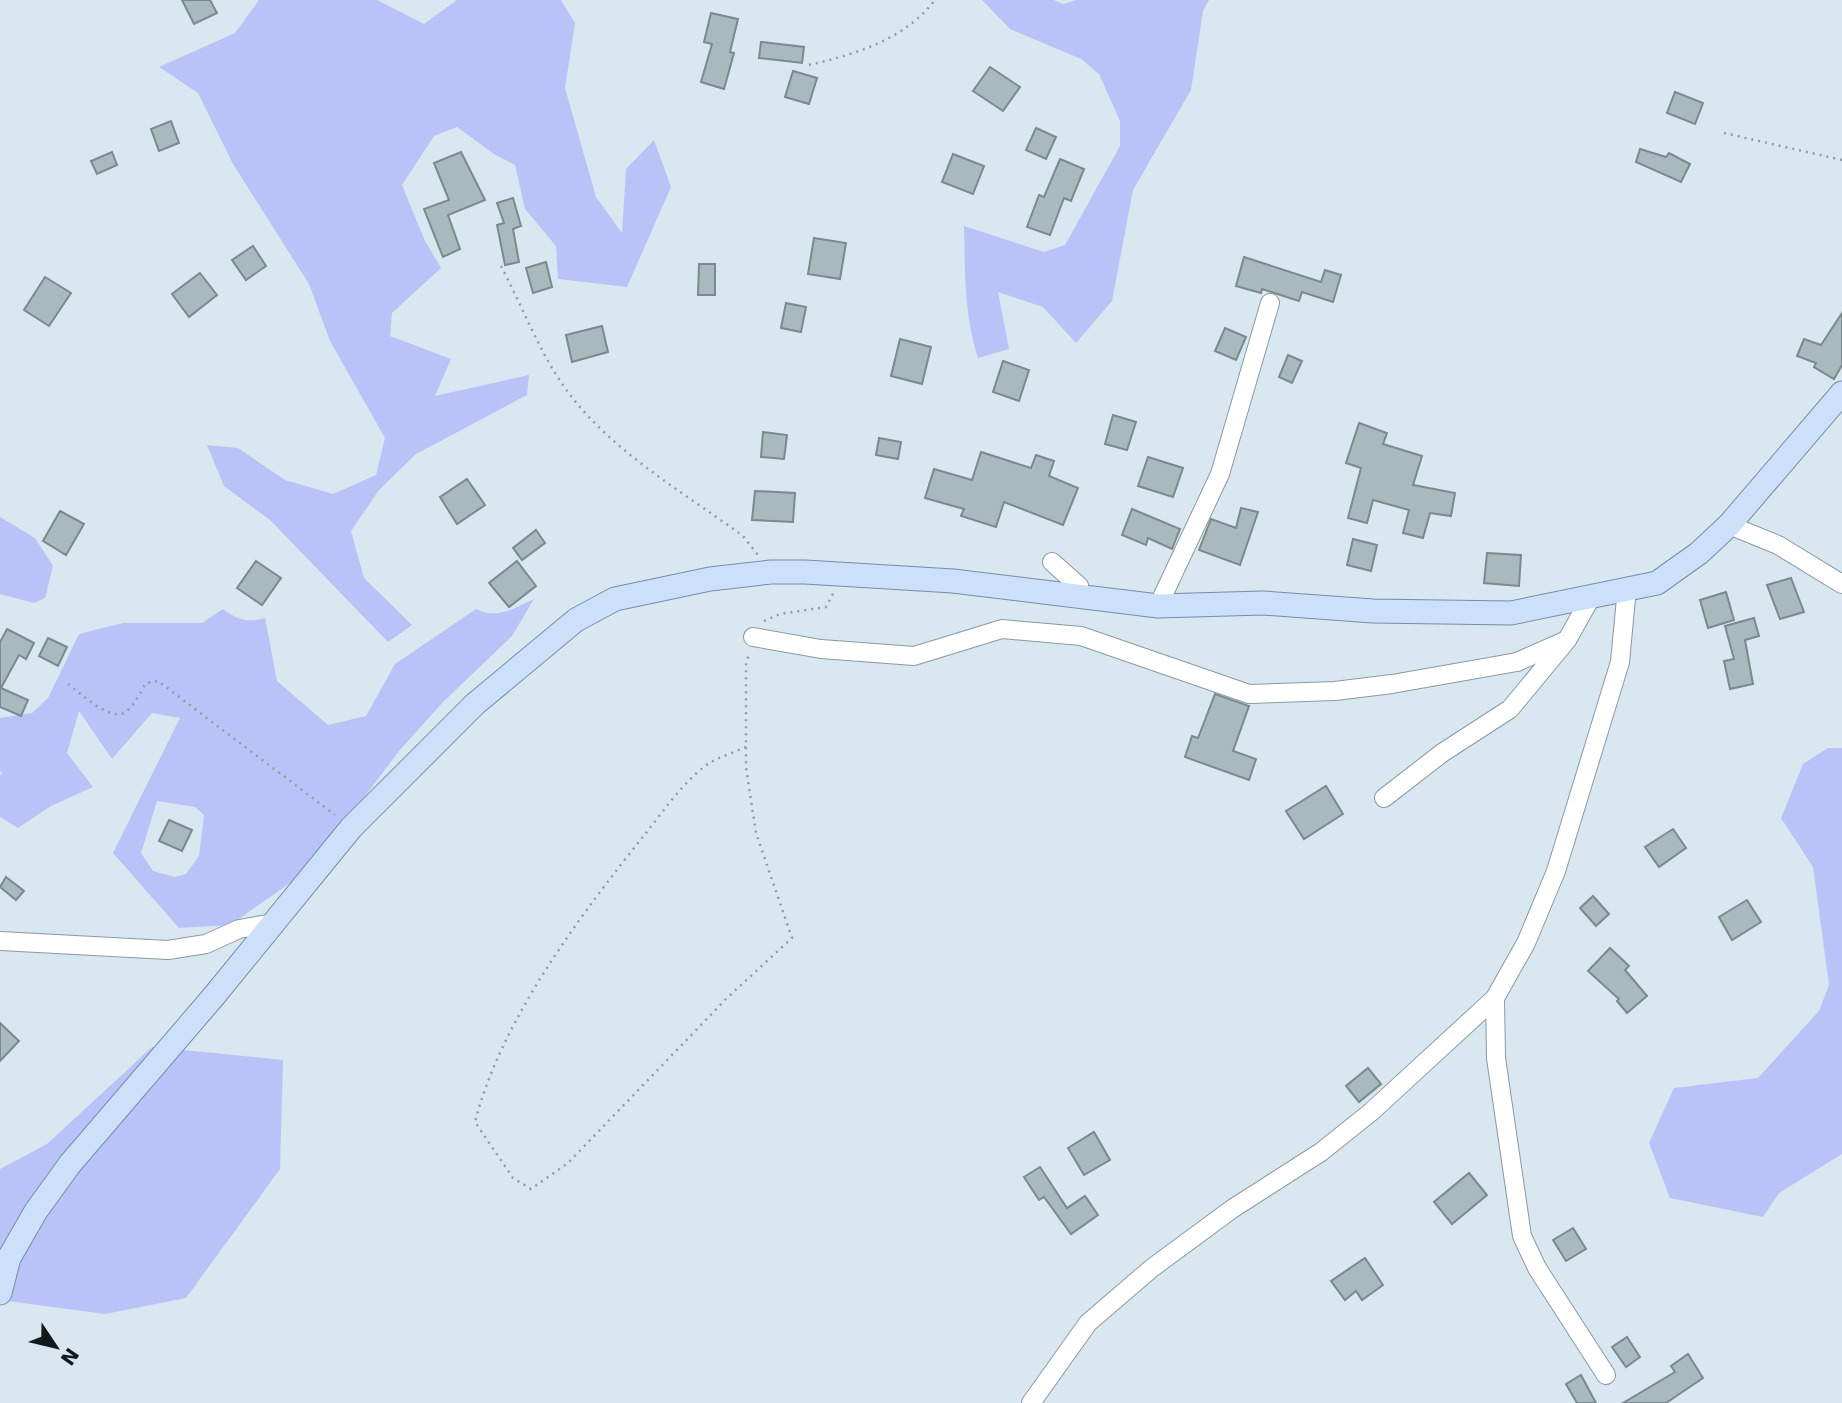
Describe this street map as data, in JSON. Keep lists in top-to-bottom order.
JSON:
{
  "north": "bottom right"
}
